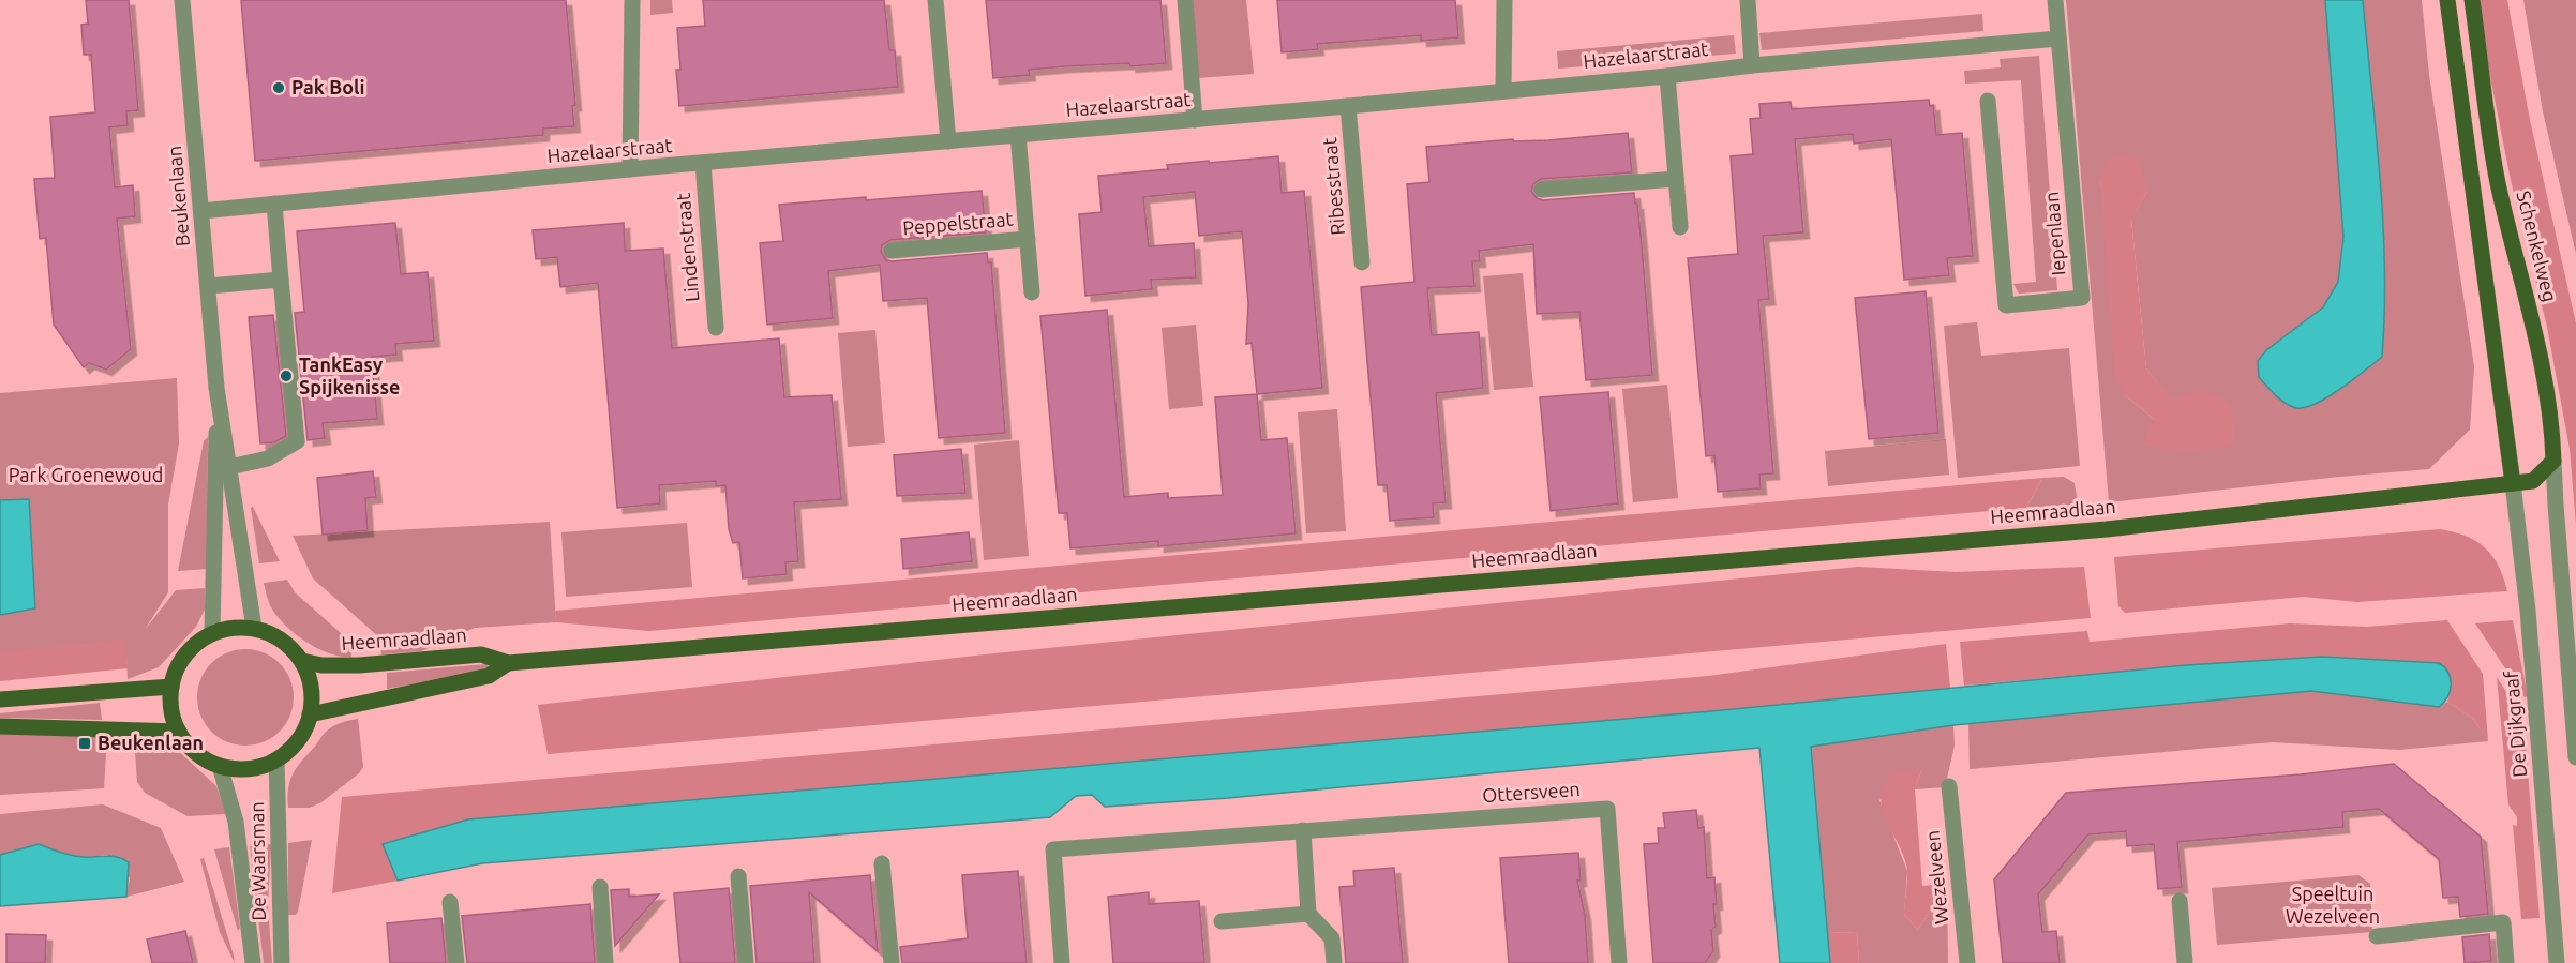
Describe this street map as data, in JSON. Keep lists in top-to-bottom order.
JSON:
{
  "streets": {
    "main road": ["Schenkelweg", "Heemraadlaan"],
    "street": [
      "Hazelaarstraat",
      "Ribesstraat",
      "Beukenlaan",
      "Peppelstraat",
      "Iepenlaan",
      "Lindenstraat",
      "De Dijkgraaf",
      "Ottersveen",
      "De Waarsman",
      "Wezelveen"
    ]
  },
  "crossings": [
    ["Hazelaarstraat", "Ribesstraat"],
    ["Hazelaarstraat", "Beukenlaan"],
    ["Hazelaarstraat", "Peppelstraat"],
    ["Hazelaarstraat", "Iepenlaan"],
    ["Hazelaarstraat", "Lindenstraat"],
    ["Beukenlaan", "Heemraadlaan"],
    ["Beukenlaan", "De Waarsman"],
    ["Heemraadlaan", "De Dijkgraaf"],
    ["Heemraadlaan", "De Waarsman"]
  ],
  "parks": ["Park Groenewoud", "Speeltuin Wezelveen"],
  "places": {
    "other": ["Pak Boli", "TankEasy Spijkenisse"],
    "transit": ["Beukenlaan"]
  }
}
